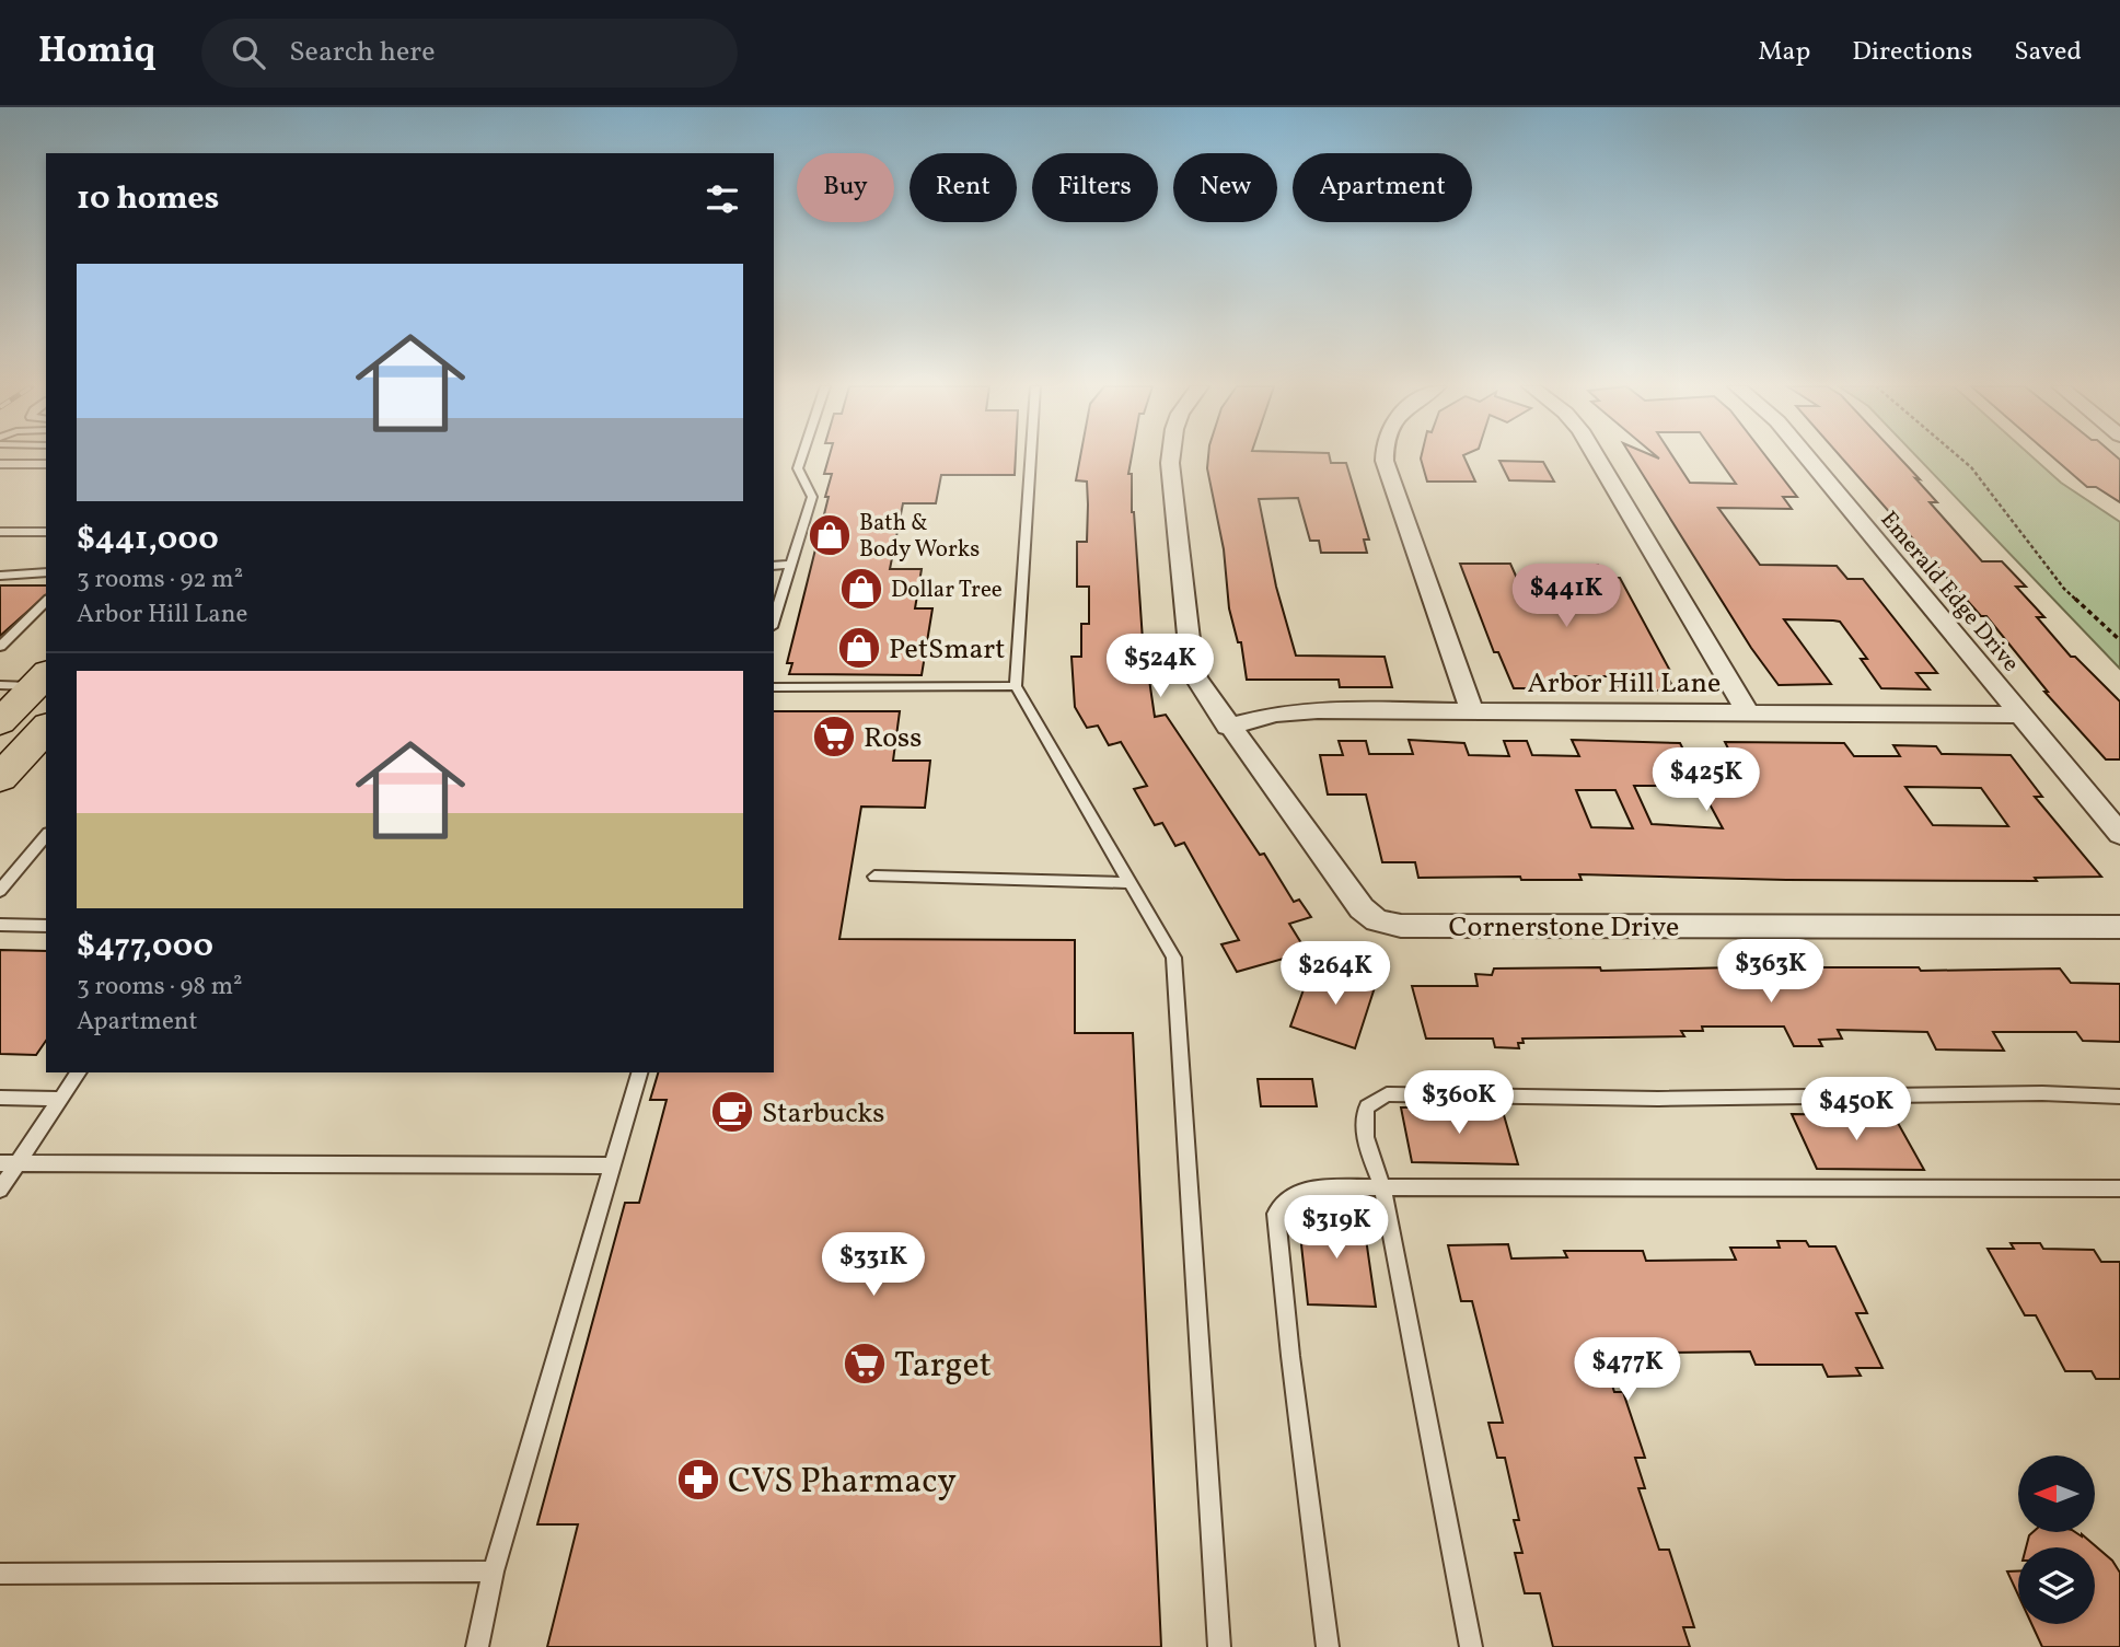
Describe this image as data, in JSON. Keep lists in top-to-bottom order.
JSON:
{
  "streets": {
    "street": ["Emerald Edge Drive", "Arbor Hill Lane", "Cornerstone Drive"]
  },
  "crossings": [
    ["Emerald Edge Drive", "Arbor Hill Lane"],
    ["Arbor Hill Lane", "Cornerstone Drive"]
  ],
  "places": {
    "shop": ["Bath & Body Works", "Dollar Tree", "PetSmart"],
    "supermarket": ["Ross", "Target"],
    "cafe": ["Starbucks"],
    "pharmacy": ["CVS Pharmacy"]
  },
  "north": "left",
  "page": {
    "header": "Homiq",
    "search": "Search here",
    "nav": ["Map", "Directions", "Saved"],
    "chip": [
      "Buy",
      "Rent",
      "Filters",
      "New",
      "Apartment"
    ],
    "heading": "10 homes",
    "list": [
      {
        "name": "$441,000",
        "note": "3 rooms · 92 m² · Arbor Hill Lane"
      },
      {
        "name": "$477,000",
        "note": "3 rooms · 98 m² · Apartment"
      }
    ],
    "price": [
      "$441K",
      "$524K",
      "$425K",
      "$363K",
      "$264K",
      "$360K",
      "$450K",
      "$319K",
      "$331K",
      "$477K"
    ]
  }
}
